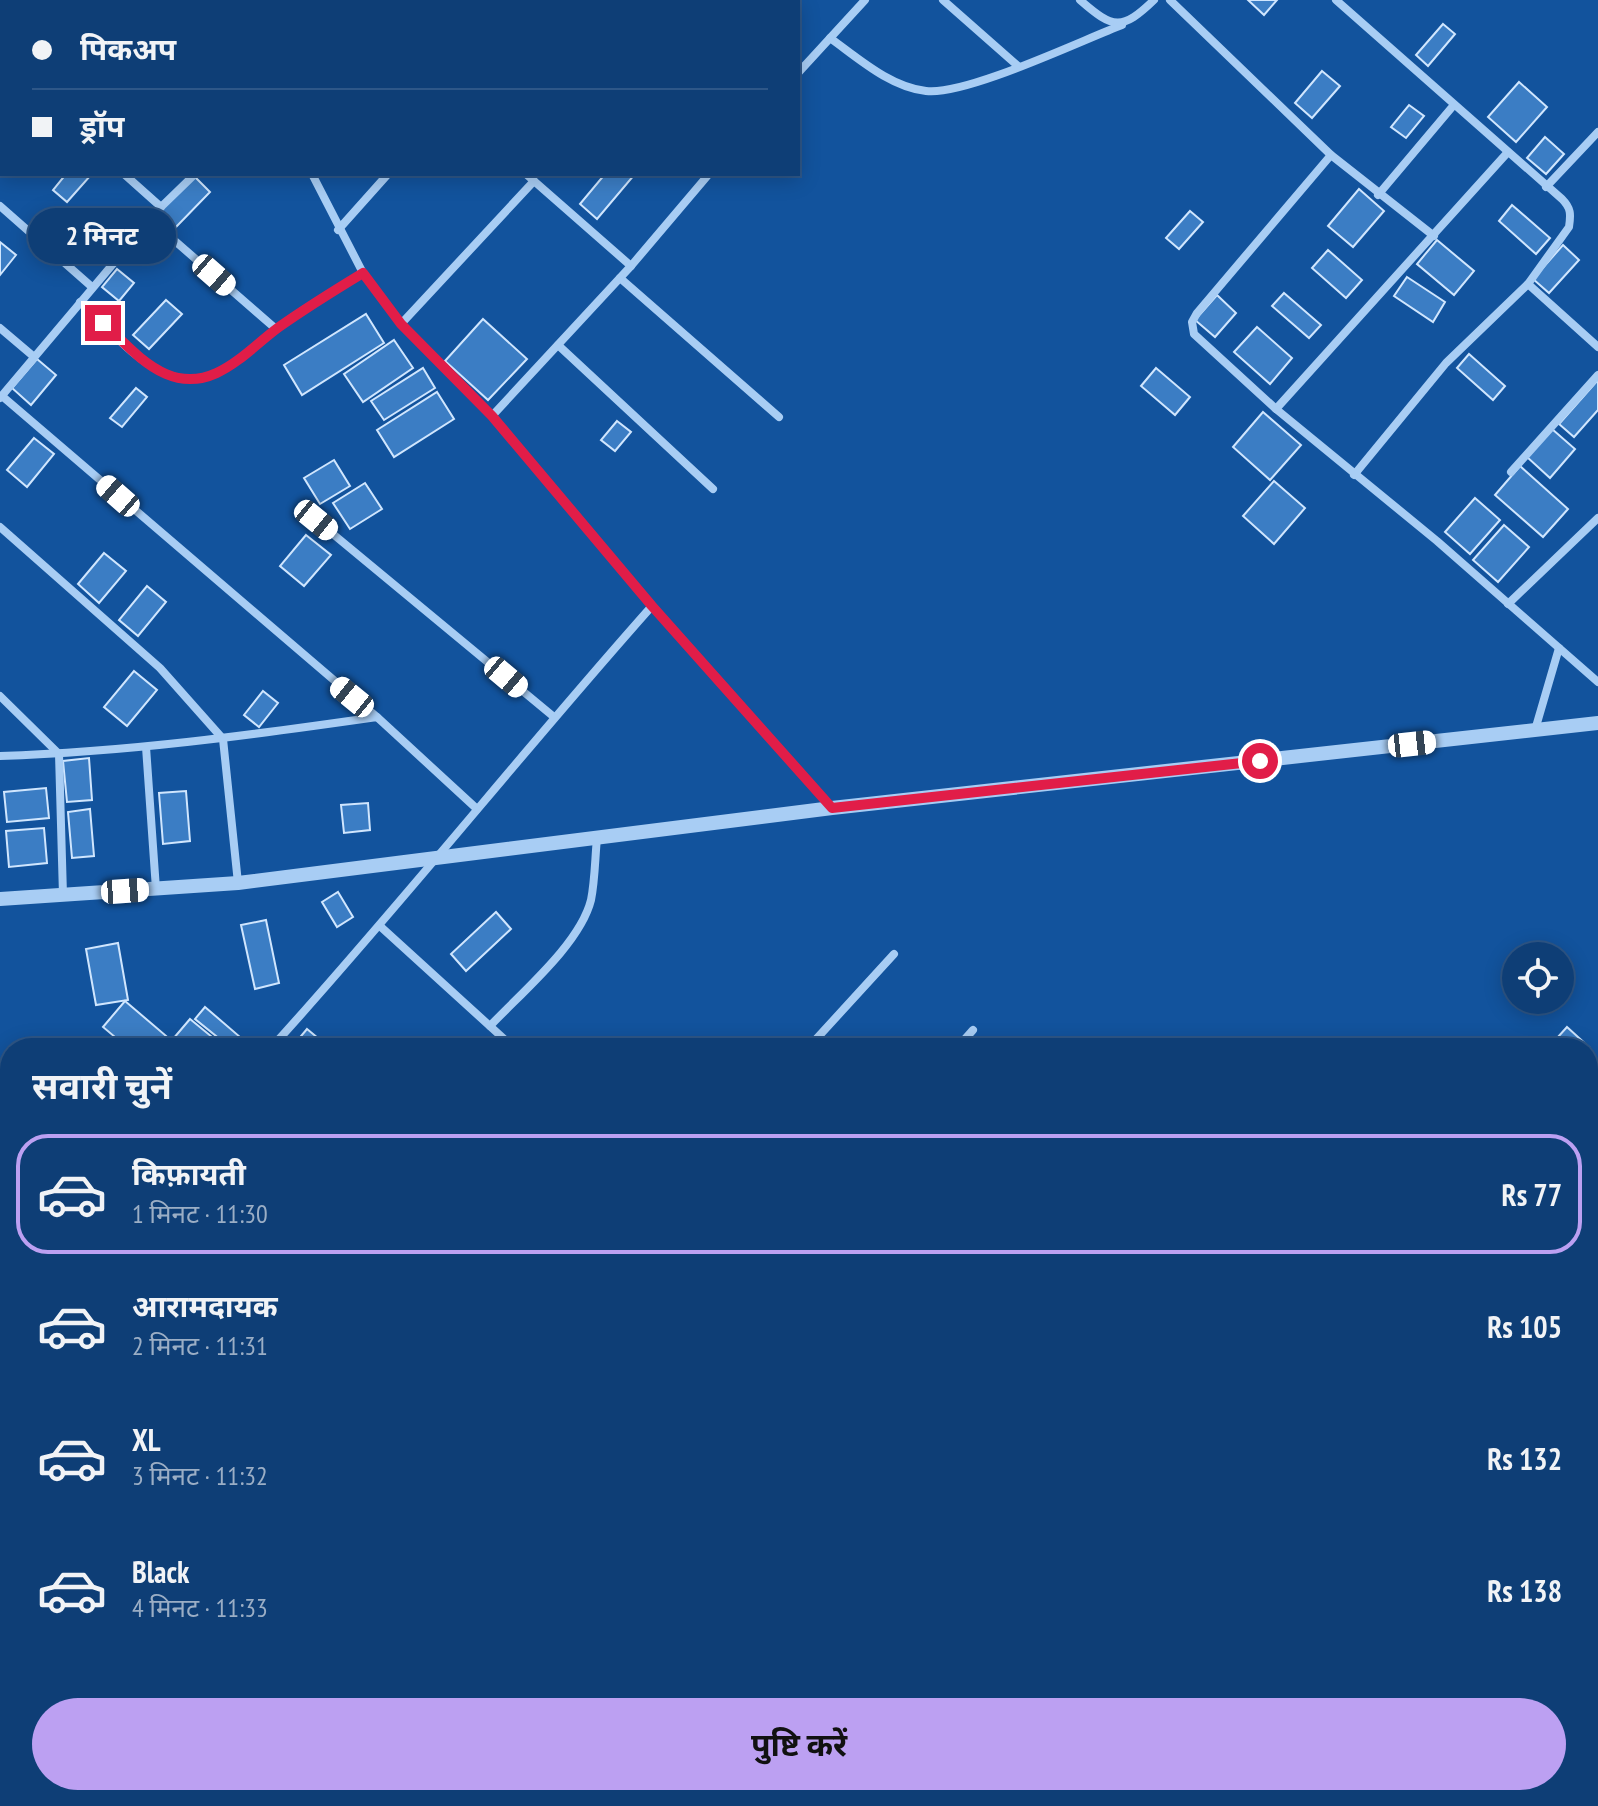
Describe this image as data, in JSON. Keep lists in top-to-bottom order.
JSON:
{
  "page": {
    "banner": ["पिकअप", "ड्रॉप"],
    "bubble": "2 मिनट",
    "heading": "सवारी चुनें",
    "list": [
      {
        "name": "किफ़ायती",
        "note": "1 मिनट · 11:30",
        "value": "Rs 77"
      },
      {
        "name": "आरामदायक",
        "note": "2 मिनट · 11:31",
        "value": "Rs 105"
      },
      {
        "name": "XL",
        "note": "3 मिनट · 11:32",
        "value": "Rs 132"
      },
      {
        "name": "Black",
        "note": "4 मिनट · 11:33",
        "value": "Rs 138"
      }
    ],
    "buttons": "पुष्टि करें"
  }
}
